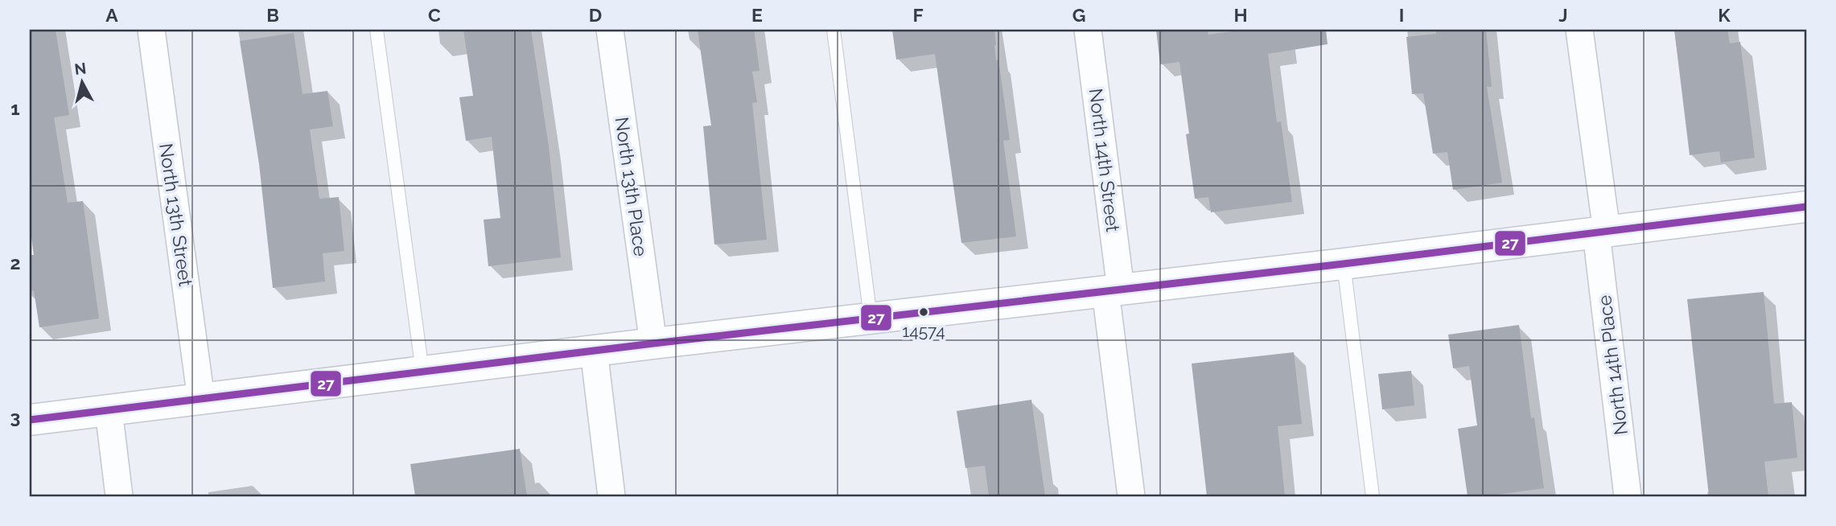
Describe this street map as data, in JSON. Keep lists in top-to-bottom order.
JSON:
{
  "streets": {
    "street": [
      "North 14th Street",
      "North 13th Place",
      "North 13th Street",
      "North 14th Place"
    ]
  },
  "places": ["14574"],
  "lines": ["transit line 27"],
  "north": "top",
  "grid": {
    "columns": [
      "A",
      "B",
      "C",
      "D",
      "E",
      "F",
      "G",
      "H",
      "I",
      "J",
      "K"
    ],
    "rows": ["1", "2", "3"]
  }
}
